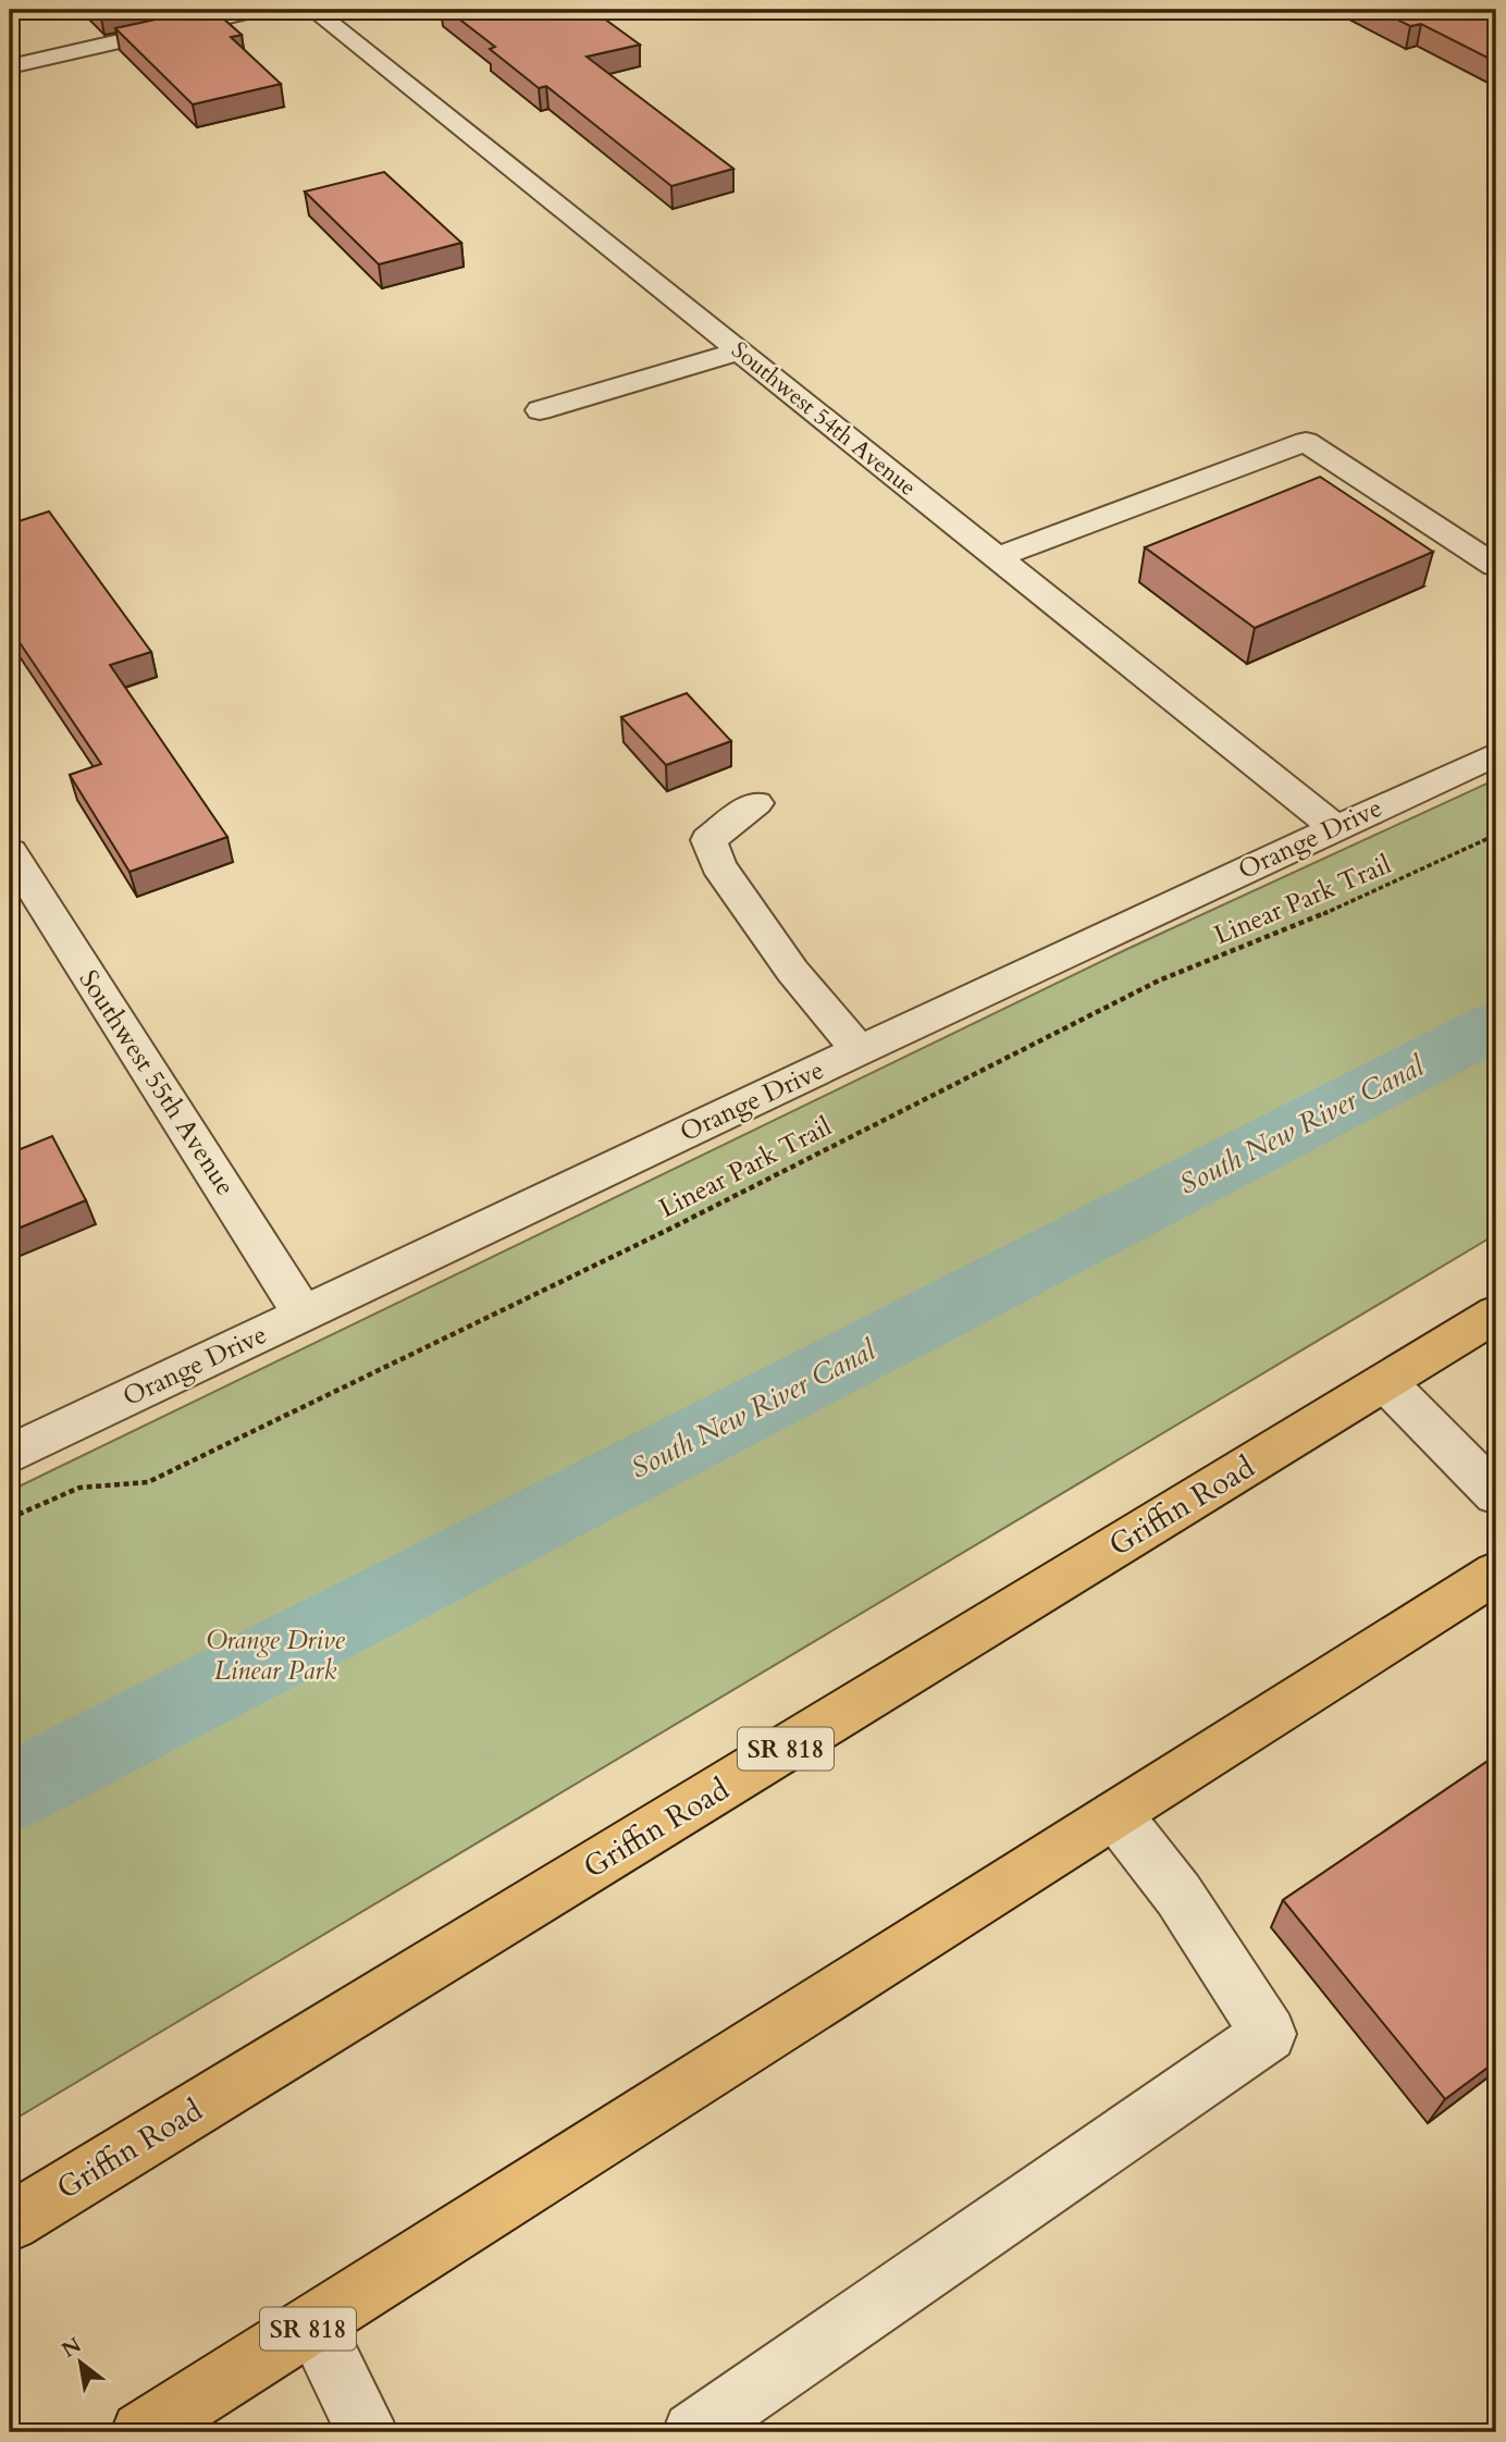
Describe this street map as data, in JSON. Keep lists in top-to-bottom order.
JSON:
{
  "streets": {
    "main road": ["Griffin Road", "SR 818"],
    "street": ["Southwest 54th Avenue", "Orange Drive", "Southwest 55th Avenue"],
    "path": ["Linear Park Trail"]
  },
  "crossings": [
    ["Southwest 54th Avenue", "Orange Drive"],
    ["Orange Drive", "Southwest 55th Avenue"]
  ],
  "water": ["South New River Canal"],
  "parks": ["Orange Drive Linear Park"],
  "north": "top left"
}
